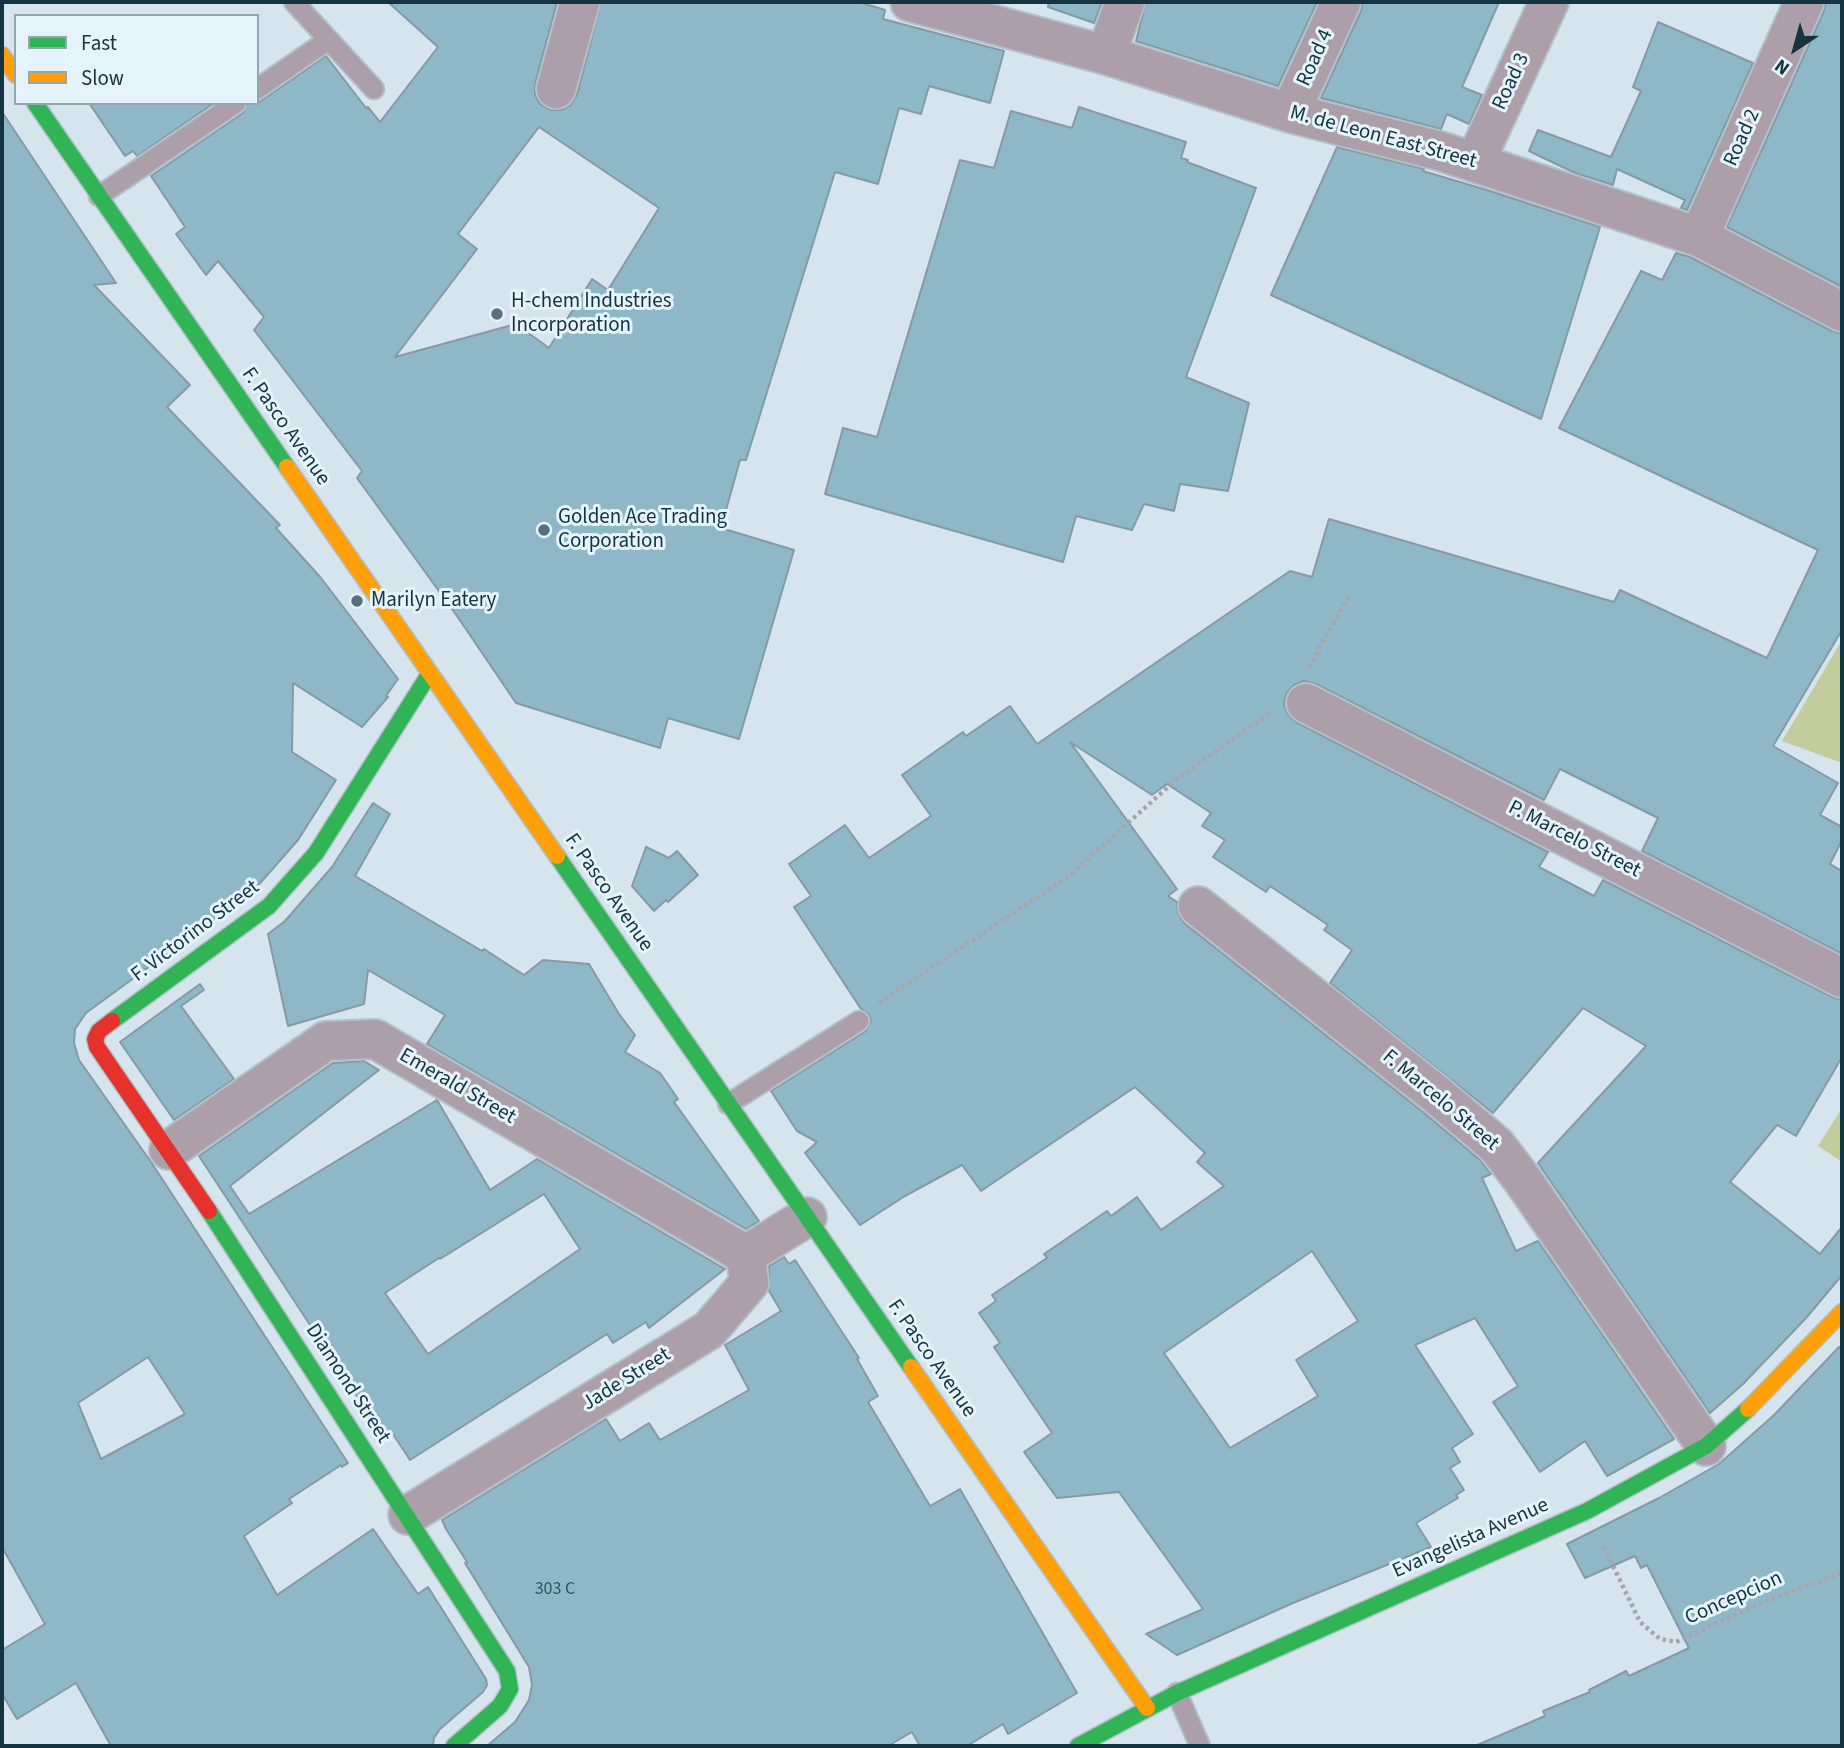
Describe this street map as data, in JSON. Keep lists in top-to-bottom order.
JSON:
{
  "streets": {
    "street": [
      "Road 4",
      "Road 3",
      "M. de Leon East Street",
      "Road 2",
      "F. Pasco Avenue",
      "P. Marcelo Street",
      "F. Victorino Street",
      "Emerald Street",
      "F. Marcelo Street",
      "Jade Street",
      "Diamond Street",
      "Evangelista Avenue"
    ],
    "path": ["Concepcion"]
  },
  "crossings": [
    ["Road 4", "M. de Leon East Street"],
    ["Road 3", "M. de Leon East Street"],
    ["M. de Leon East Street", "Road 2"],
    ["F. Pasco Avenue", "F. Victorino Street"],
    ["F. Pasco Avenue", "Evangelista Avenue"],
    ["F. Victorino Street", "Diamond Street"],
    ["Emerald Street", "Jade Street"],
    ["Emerald Street", "Diamond Street"],
    ["F. Marcelo Street", "Evangelista Avenue"],
    ["Jade Street", "Diamond Street"],
    ["Evangelista Avenue", "Concepcion"]
  ],
  "places": ["H-chem Industries Incorporation", "Golden Ace Trading Corporation", "Marilyn Eatery"],
  "house_numbers": ["303 C"],
  "legend": ["Fast", "Slow"],
  "north": "bottom left"
}
